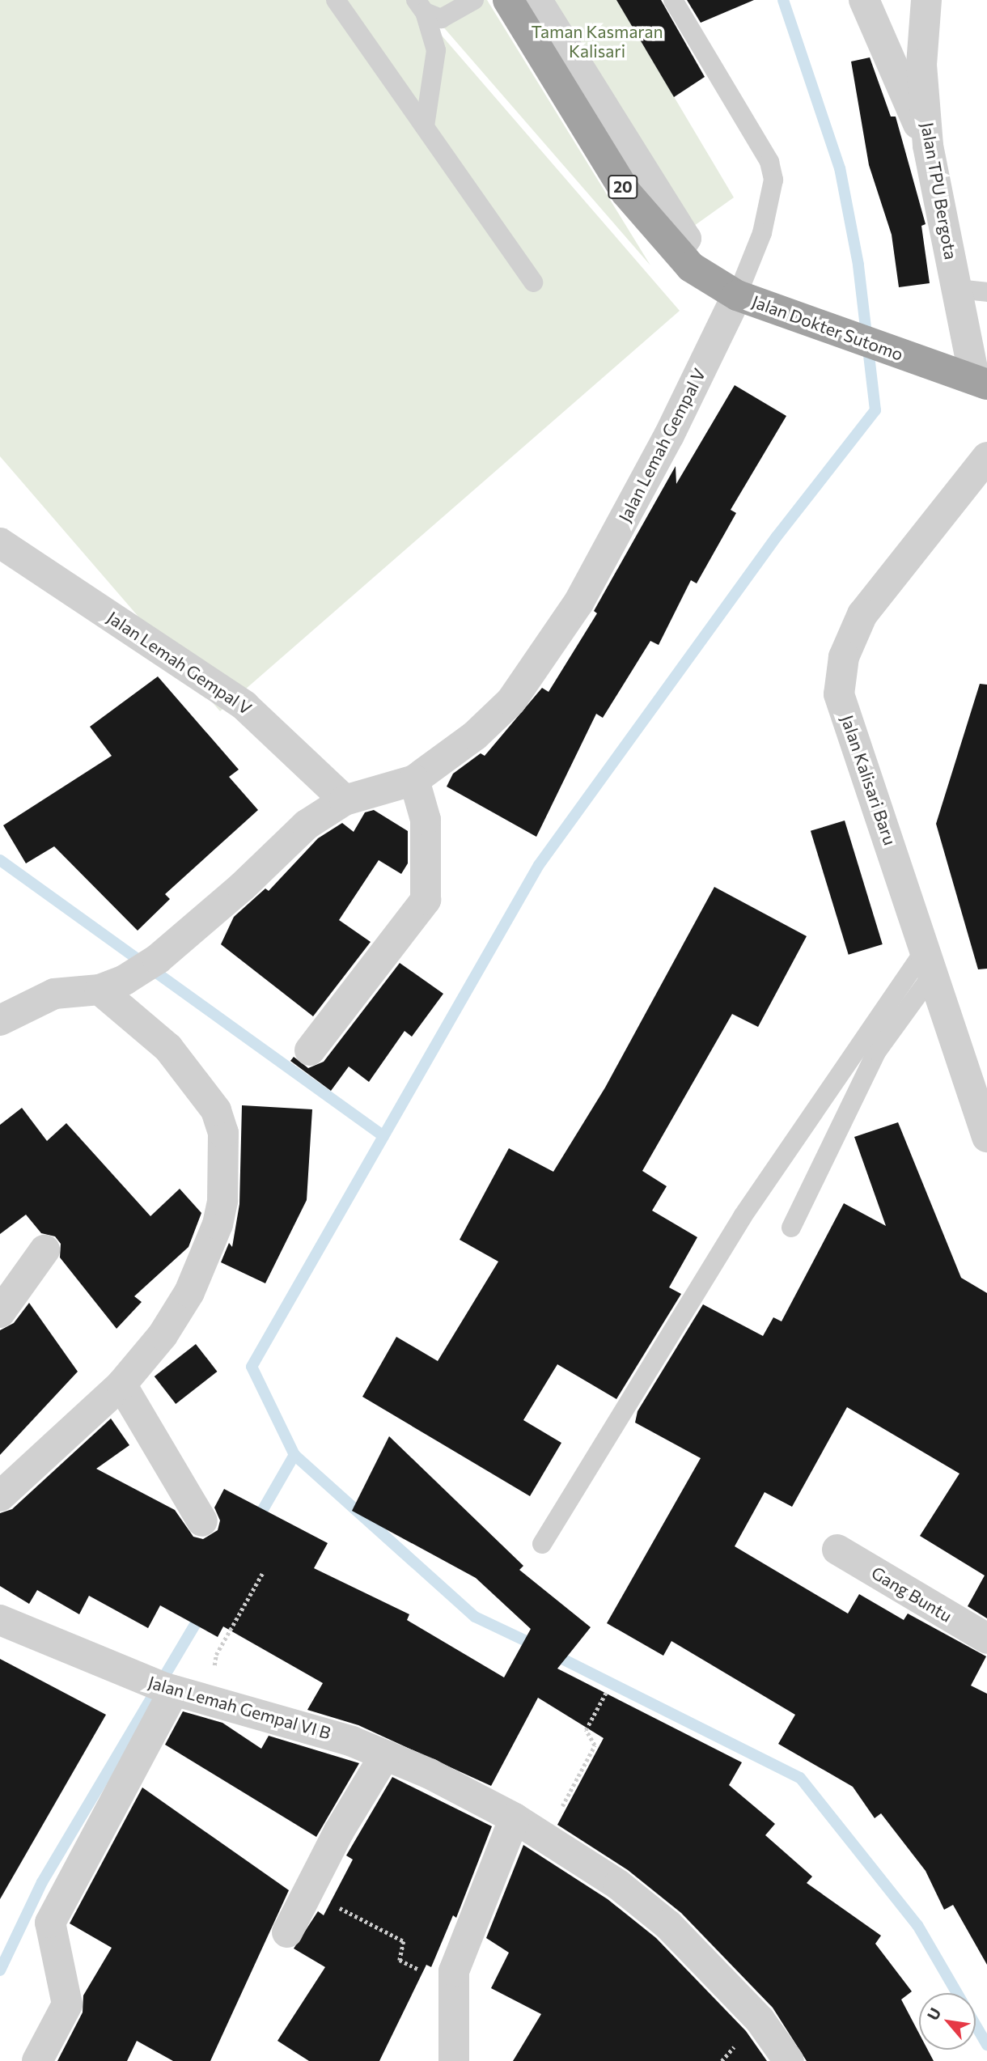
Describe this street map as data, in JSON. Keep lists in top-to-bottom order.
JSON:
{
  "streets": {
    "highway": ["20", "Jalan Dokter Sutomo"],
    "street": [
      "Jalan TPU Bergota",
      "Jalan Lemah Gempal V",
      "Jalan Kalisari Baru",
      "Gang Buntu",
      "Jalan Lemah Gempal VI B"
    ]
  },
  "crossings": [
    ["Jalan TPU Bergota", "Jalan Dokter Sutomo"],
    ["Jalan Dokter Sutomo", "Jalan Lemah Gempal V"]
  ],
  "parks": ["Taman Kasmaran Kalisari"],
  "north": "top left"
}
